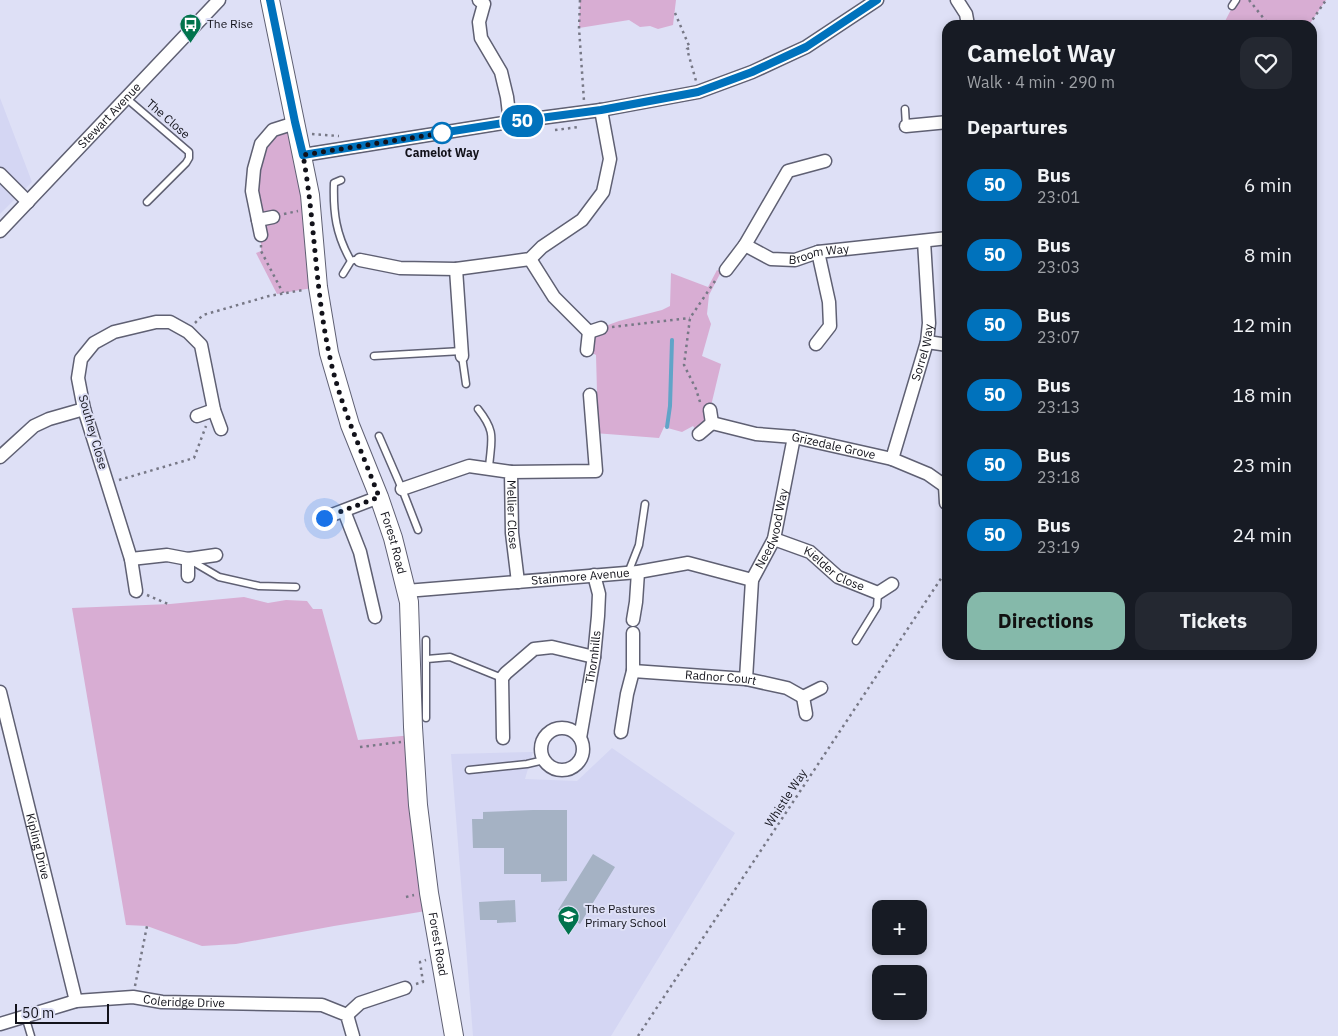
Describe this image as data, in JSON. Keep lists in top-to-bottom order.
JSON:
{
  "streets": {
    "street": [
      "Stewart Avenue",
      "Broom Way",
      "Sorrel Way",
      "Southey Close",
      "Grizedale Grove",
      "Mellier Close",
      "Needwood Way",
      "Forest Road",
      "Kielder Close",
      "Stainmore Avenue",
      "Thornhills",
      "Radnor Court",
      "Kipling Drive",
      "Coleridge Drive"
    ],
    "lane": ["The Close"],
    "path": ["Whistle Way"]
  },
  "crossings": [
    ["Stewart Avenue", "The Close"],
    ["Broom Way", "Sorrel Way"],
    ["Sorrel Way", "Grizedale Grove"],
    ["Grizedale Grove", "Needwood Way"],
    ["Mellier Close", "Stainmore Avenue"],
    ["Needwood Way", "Kielder Close"],
    ["Needwood Way", "Stainmore Avenue"],
    ["Needwood Way", "Radnor Court"],
    ["Forest Road", "Stainmore Avenue"],
    ["Stainmore Avenue", "Thornhills"],
    ["Kipling Drive", "Coleridge Drive"]
  ],
  "places": {
    "bus stop": ["The Rise"],
    "other": ["Camelot Way"],
    "school or university": ["The Pastures Primary School"]
  },
  "lines": ["bus line 50"],
  "scale_bar": "50 m",
  "page": {
    "on_map": "50",
    "heading": [
      ["Camelot Way", "Walk · 4 min · 290 m"],
      "Departures"
    ],
    "list": [
      {
        "mark": "50",
        "name": "Bus",
        "note": "23:01",
        "value": "6 min"
      },
      {
        "mark": "50",
        "name": "Bus",
        "note": "23:03",
        "value": "8 min"
      },
      {
        "mark": "50",
        "name": "Bus",
        "note": "23:07",
        "value": "12 min"
      },
      {
        "mark": "50",
        "name": "Bus",
        "note": "23:13",
        "value": "18 min"
      },
      {
        "mark": "50",
        "name": "Bus",
        "note": "23:18",
        "value": "23 min"
      },
      {
        "mark": "50",
        "name": "Bus",
        "note": "23:19",
        "value": "24 min"
      }
    ],
    "buttons": ["Directions", "Tickets"],
    "map_buttons": ["+", "−"],
    "scale": "50 m"
  }
}
